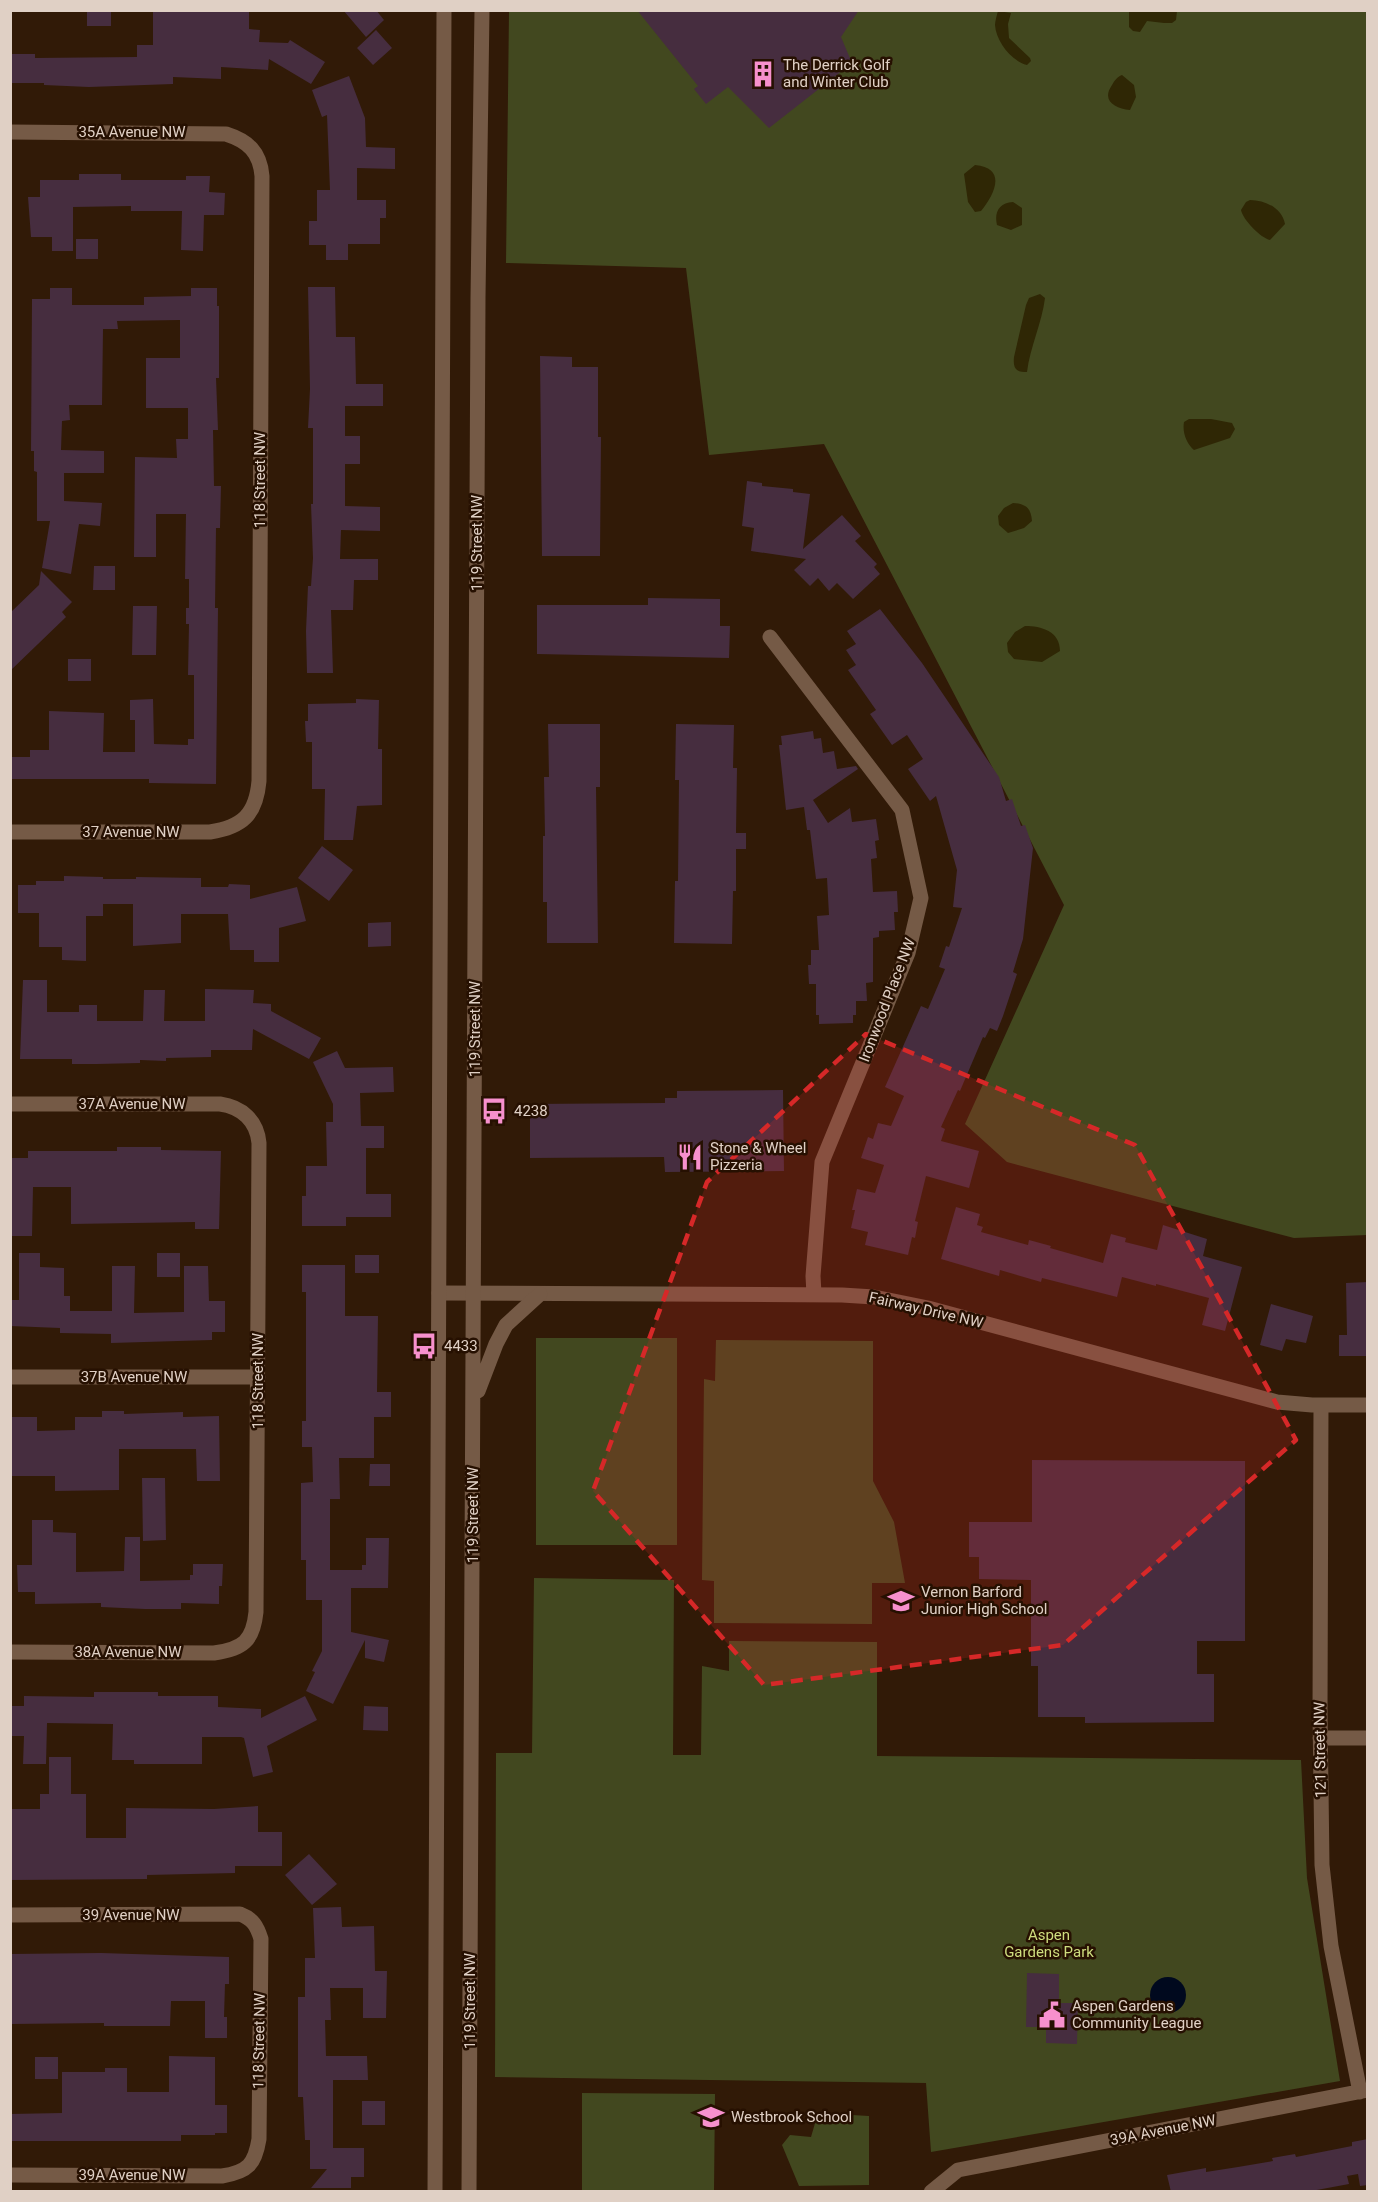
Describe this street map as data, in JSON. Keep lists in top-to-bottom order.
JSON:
{
  "streets": {
    "street": [
      "35A Avenue NW",
      "118 Street NW",
      "119 Street NW",
      "37 Avenue NW",
      "Ironwood Place NW",
      "37A Avenue NW",
      "Fairway Drive NW",
      "37B Avenue NW",
      "38A Avenue NW",
      "121 Street NW",
      "39 Avenue NW",
      "39A Avenue NW"
    ]
  },
  "crossings": [
    ["35A Avenue NW", "118 Street NW"],
    ["118 Street NW", "37 Avenue NW"],
    ["118 Street NW", "37A Avenue NW"],
    ["118 Street NW", "37B Avenue NW"],
    ["118 Street NW", "38A Avenue NW"],
    ["118 Street NW", "39 Avenue NW"],
    ["118 Street NW", "39A Avenue NW"],
    ["119 Street NW", "Fairway Drive NW"],
    ["Ironwood Place NW", "Fairway Drive NW"],
    ["Fairway Drive NW", "121 Street NW"],
    ["121 Street NW", "39A Avenue NW"]
  ],
  "parks": ["Aspen Gardens Park"],
  "places": {
    "building": ["The Derrick Golf and Winter Club"],
    "bus stop": ["4238", "4433"],
    "restaurant": ["Stone & Wheel Pizzeria"],
    "school or university": ["Vernon Barford Junior High School", "Westbrook School"],
    "public building": ["Aspen Gardens Community League"]
  }
}
